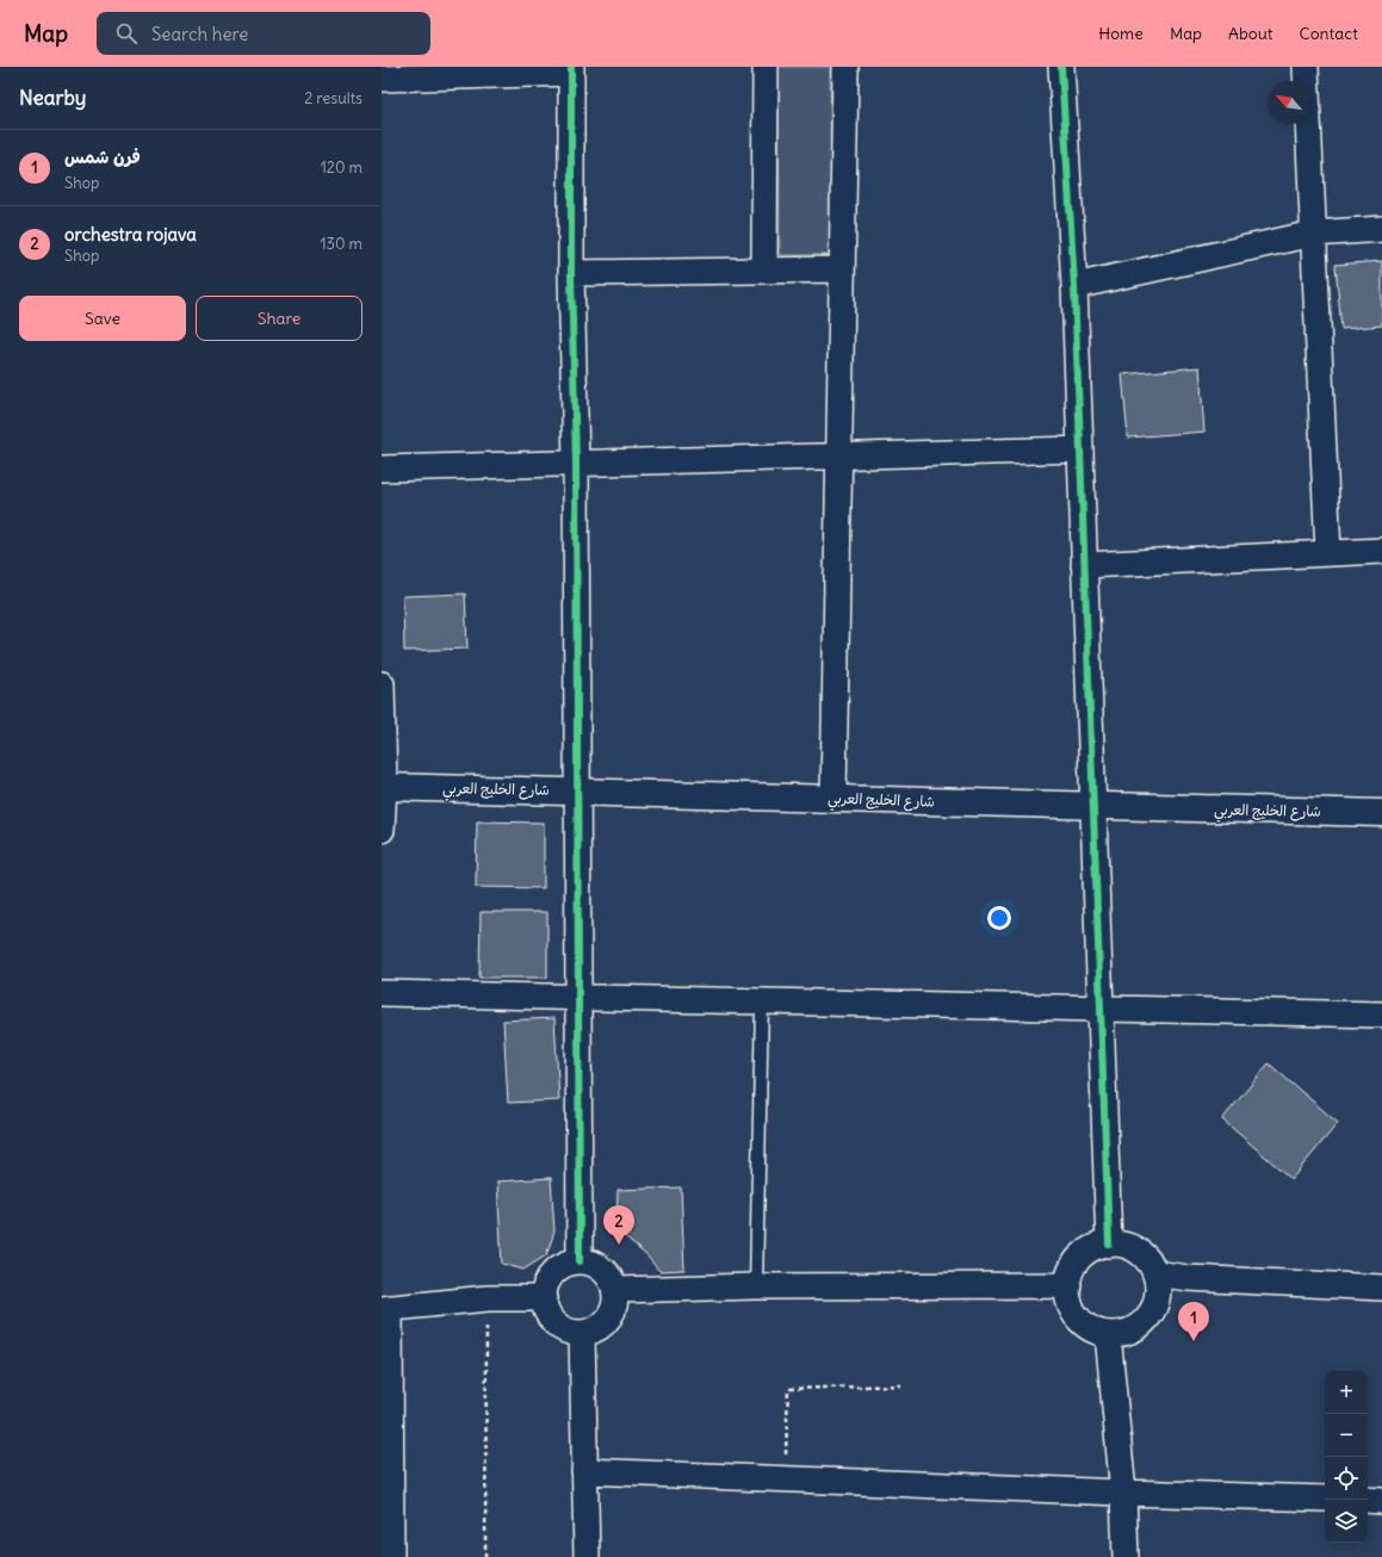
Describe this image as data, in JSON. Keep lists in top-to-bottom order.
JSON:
{
  "streets": {
    "street": ["شارع الخليج العربي"]
  },
  "north": "top left",
  "page": {
    "header": "Map",
    "search": "Search here",
    "nav": [
      "Home",
      "Map",
      "About",
      "Contact"
    ],
    "heading": ["Nearby", "2 results"],
    "list": [
      {
        "mark": "1",
        "name": "فرن شمس",
        "note": "Shop",
        "value": "120 m"
      },
      {
        "mark": "2",
        "name": "orchestra rojava",
        "note": "Shop",
        "value": "130 m"
      }
    ],
    "buttons": ["Save", "Share"],
    "pins": ["2", "1"],
    "map_buttons": ["+", "−"]
  }
}
